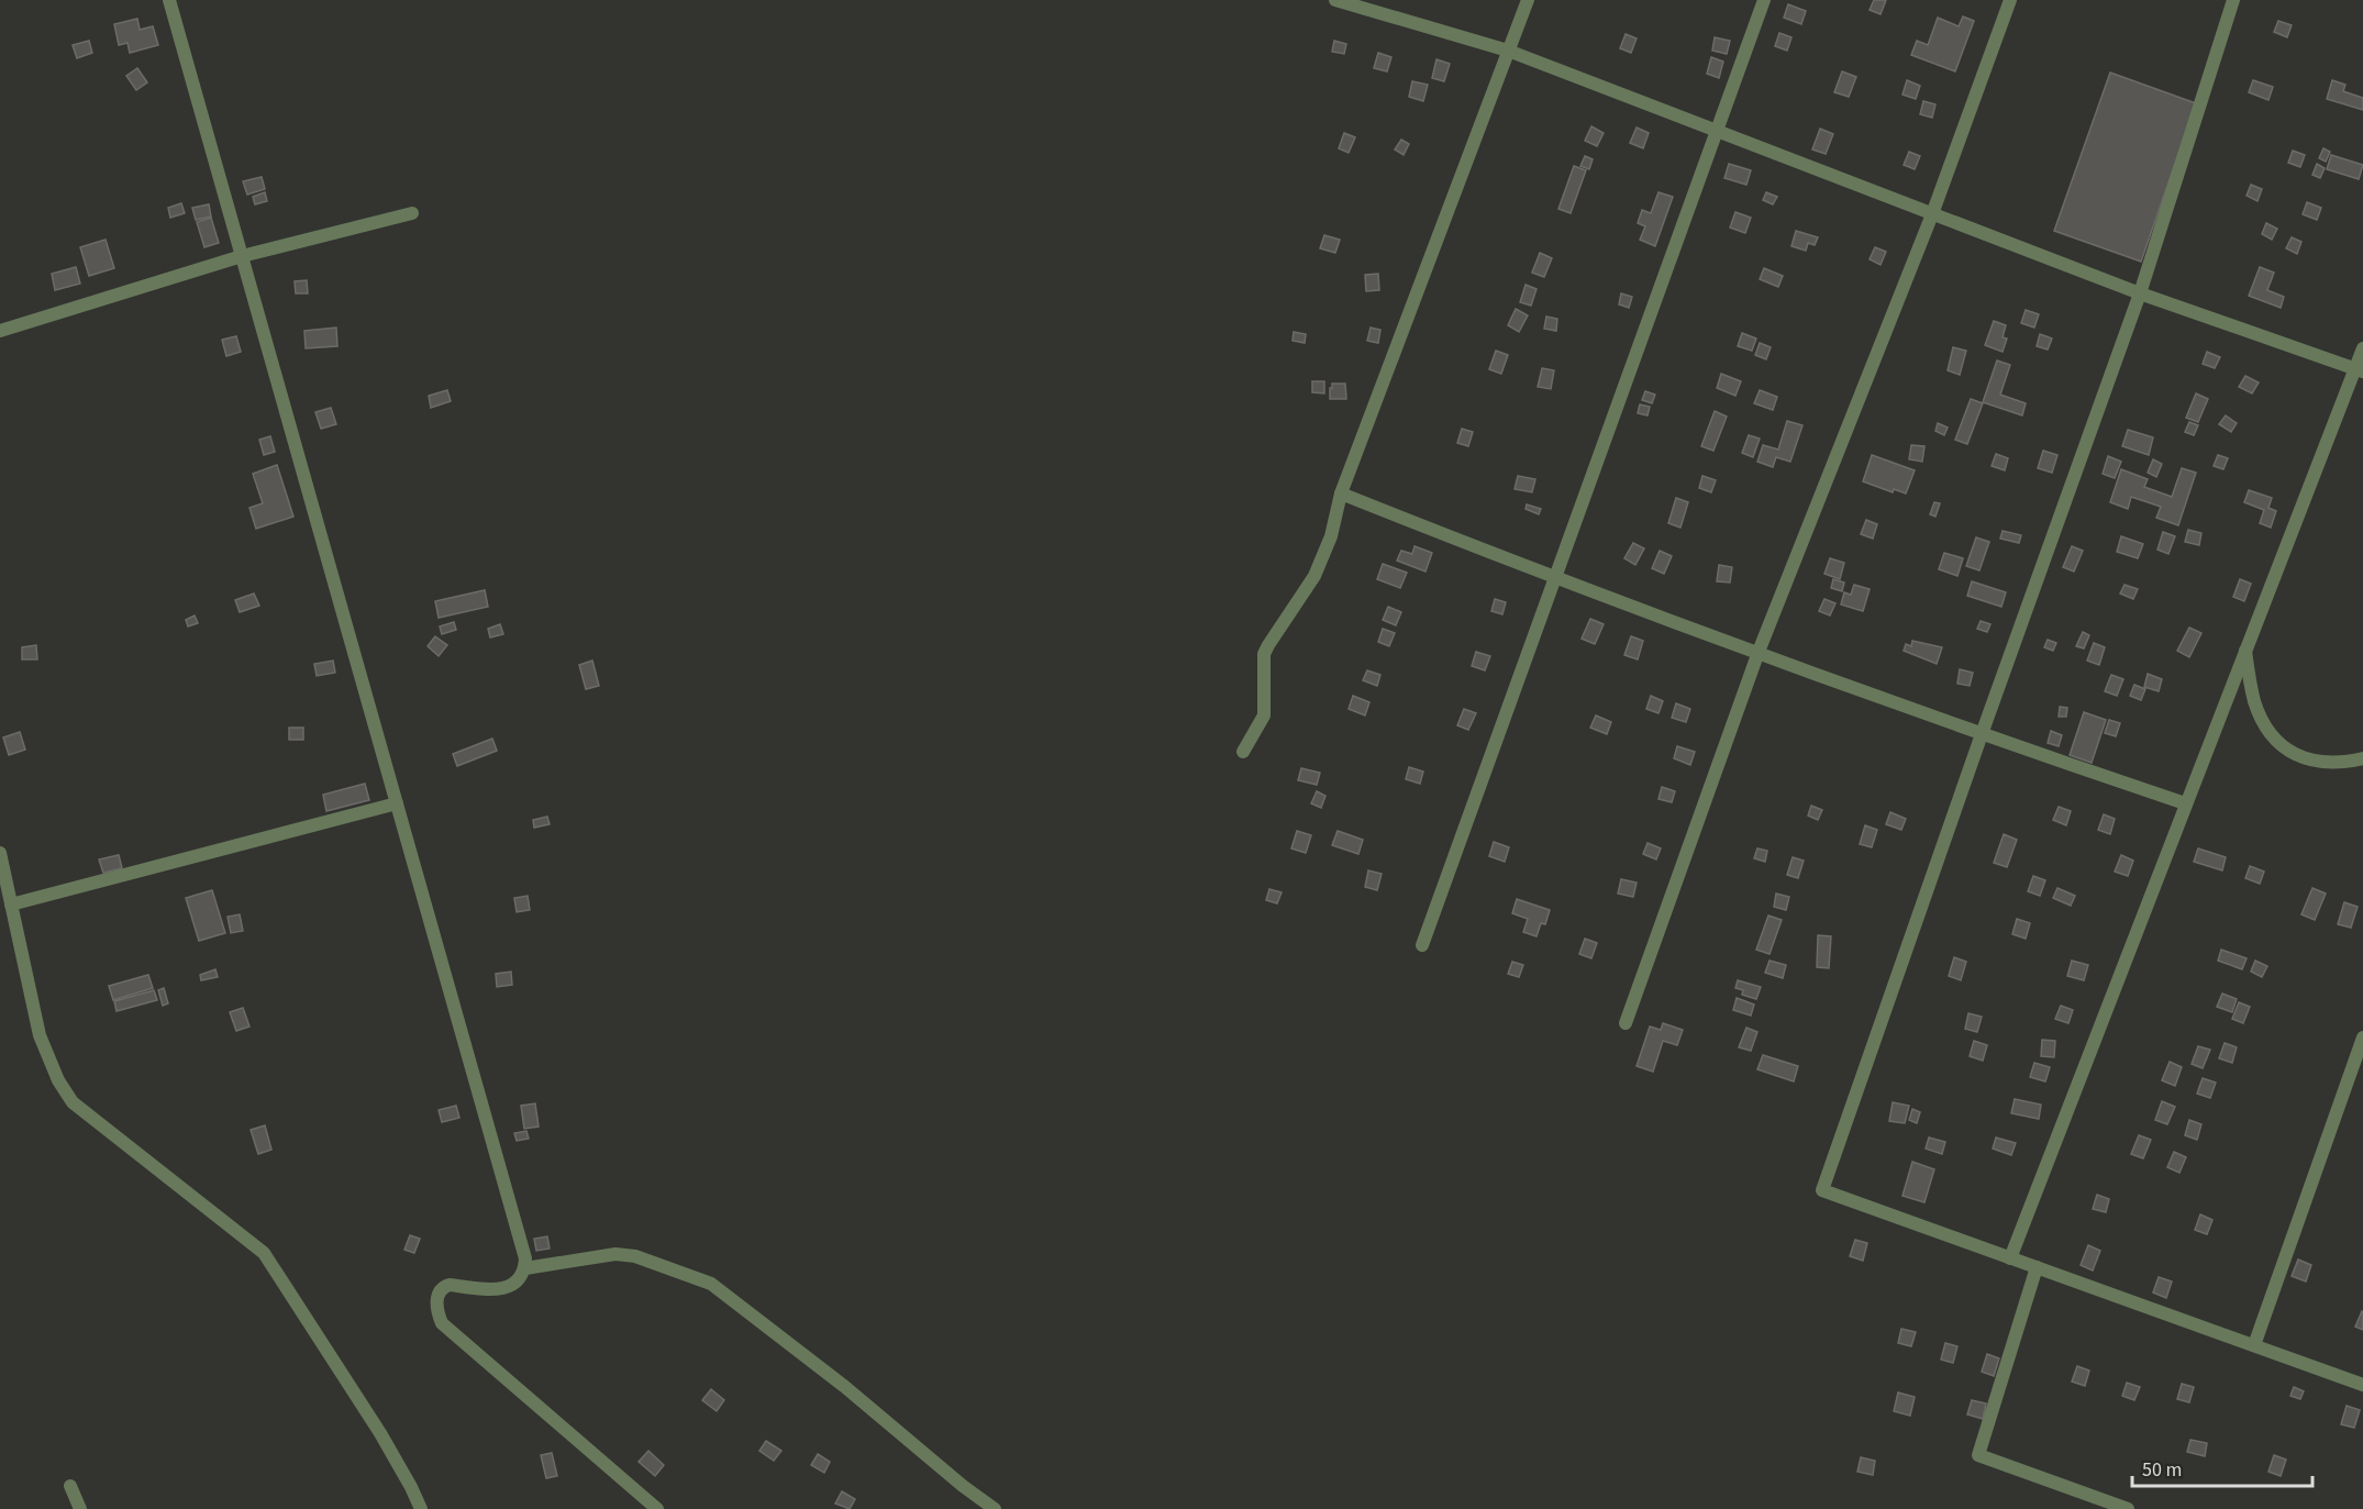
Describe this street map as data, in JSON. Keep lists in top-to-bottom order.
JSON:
{
  "scale_bar": "50 m"
}
